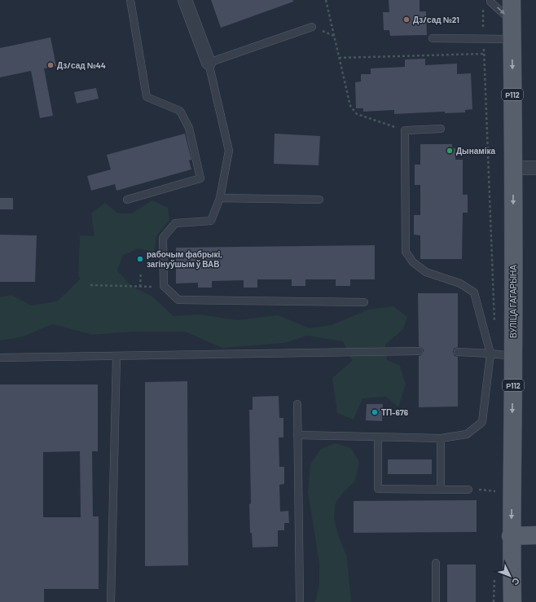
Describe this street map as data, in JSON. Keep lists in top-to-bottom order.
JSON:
{
  "streets": {
    "main road": ["Р112", "ВУЛІЦА ГАГАРЫНА"]
  },
  "one_way": ["ВУЛІЦА ГАГАРЫНА"],
  "places": [
    "Дз/сад №21",
    "Дз/сад №44",
    "Дынаміка",
    "рабочым фабрыкі, загінуўшым ў ВАВ",
    "ТП-676"
  ],
  "north": "bottom right"
}
